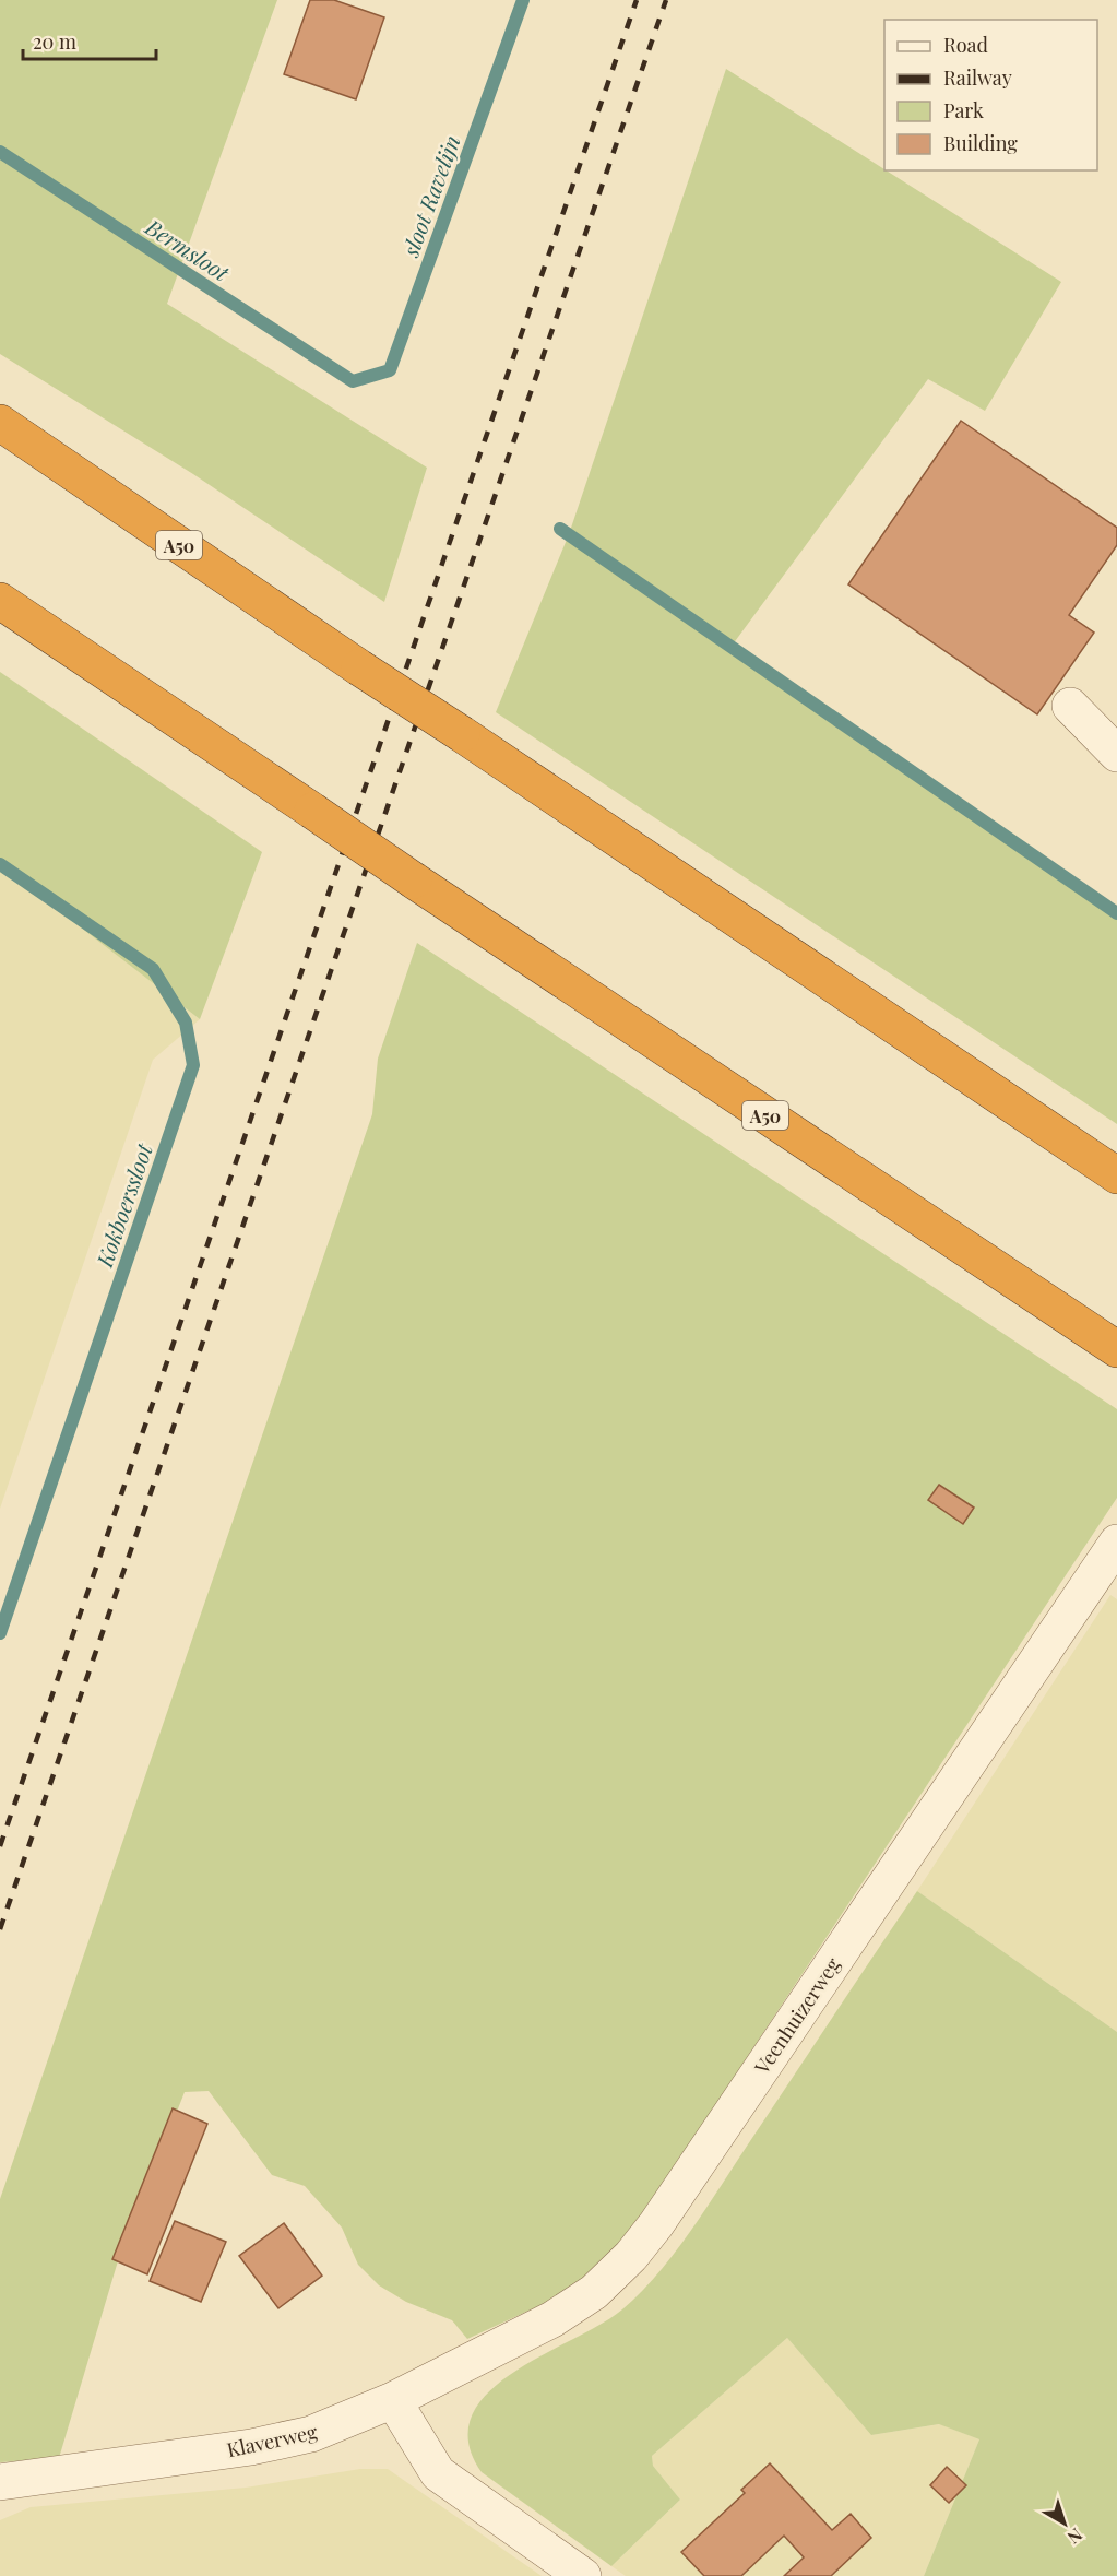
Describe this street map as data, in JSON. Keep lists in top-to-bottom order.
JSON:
{
  "streets": {
    "highway": ["A50"],
    "street": ["Veenhuizerweg", "Klaverweg"]
  },
  "crossings": [
    ["Veenhuizerweg", "Klaverweg"]
  ],
  "water": ["sloot Ravelijn", "Bermsloot", "Kokboerssloot"],
  "legend": [
    "Road",
    "Railway",
    "Park",
    "Building"
  ],
  "scale_bar": "20 m",
  "north": "bottom right"
}
